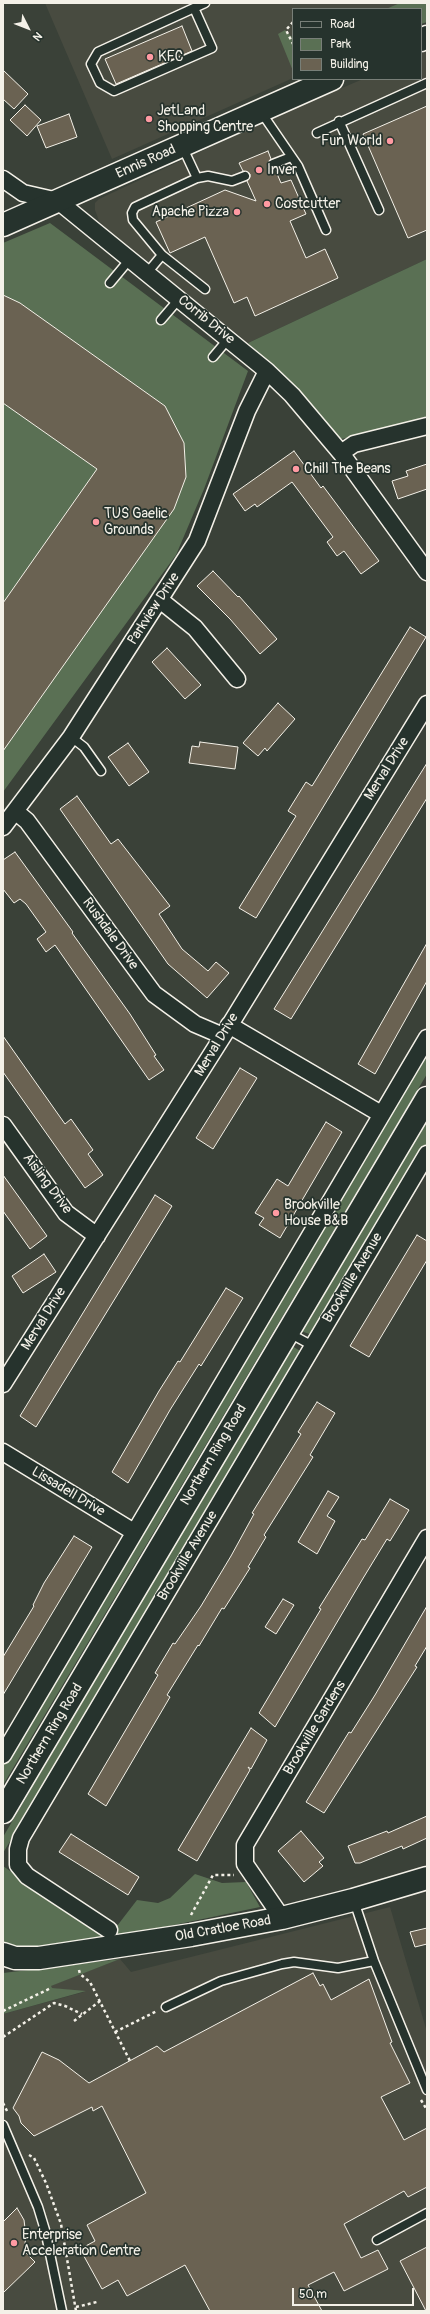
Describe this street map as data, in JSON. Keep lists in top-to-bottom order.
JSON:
{
  "streets": {
    "main road": ["Ennis Road", "Northern Ring Road", "Old Cratloe Road"],
    "street": [
      "Corrib Drive",
      "Parkview Drive",
      "Merval Drive",
      "Rushdale Drive",
      "Aisling Drive",
      "Brookville Avenue",
      "Lissadell Drive",
      "Brookville Gardens"
    ]
  },
  "crossings": [
    ["Ennis Road", "Corrib Drive"],
    ["Corrib Drive", "Parkview Drive"],
    ["Parkview Drive", "Rushdale Drive"],
    ["Merval Drive", "Rushdale Drive"],
    ["Merval Drive", "Aisling Drive"],
    ["Brookville Gardens", "Old Cratloe Road"]
  ],
  "places": [
    "KFC",
    "JetLand Shopping Centre",
    "Fun World",
    "Inver",
    "Costcutter",
    "Apache Pizza",
    "Chill The Beans",
    "TUS Gaelic Grounds",
    "Brookville House B&B",
    "Enterprise Acceleration Centre"
  ],
  "legend": ["Road", "Park", "Building"],
  "scale_bar": "50 m",
  "north": "bottom right"
}
